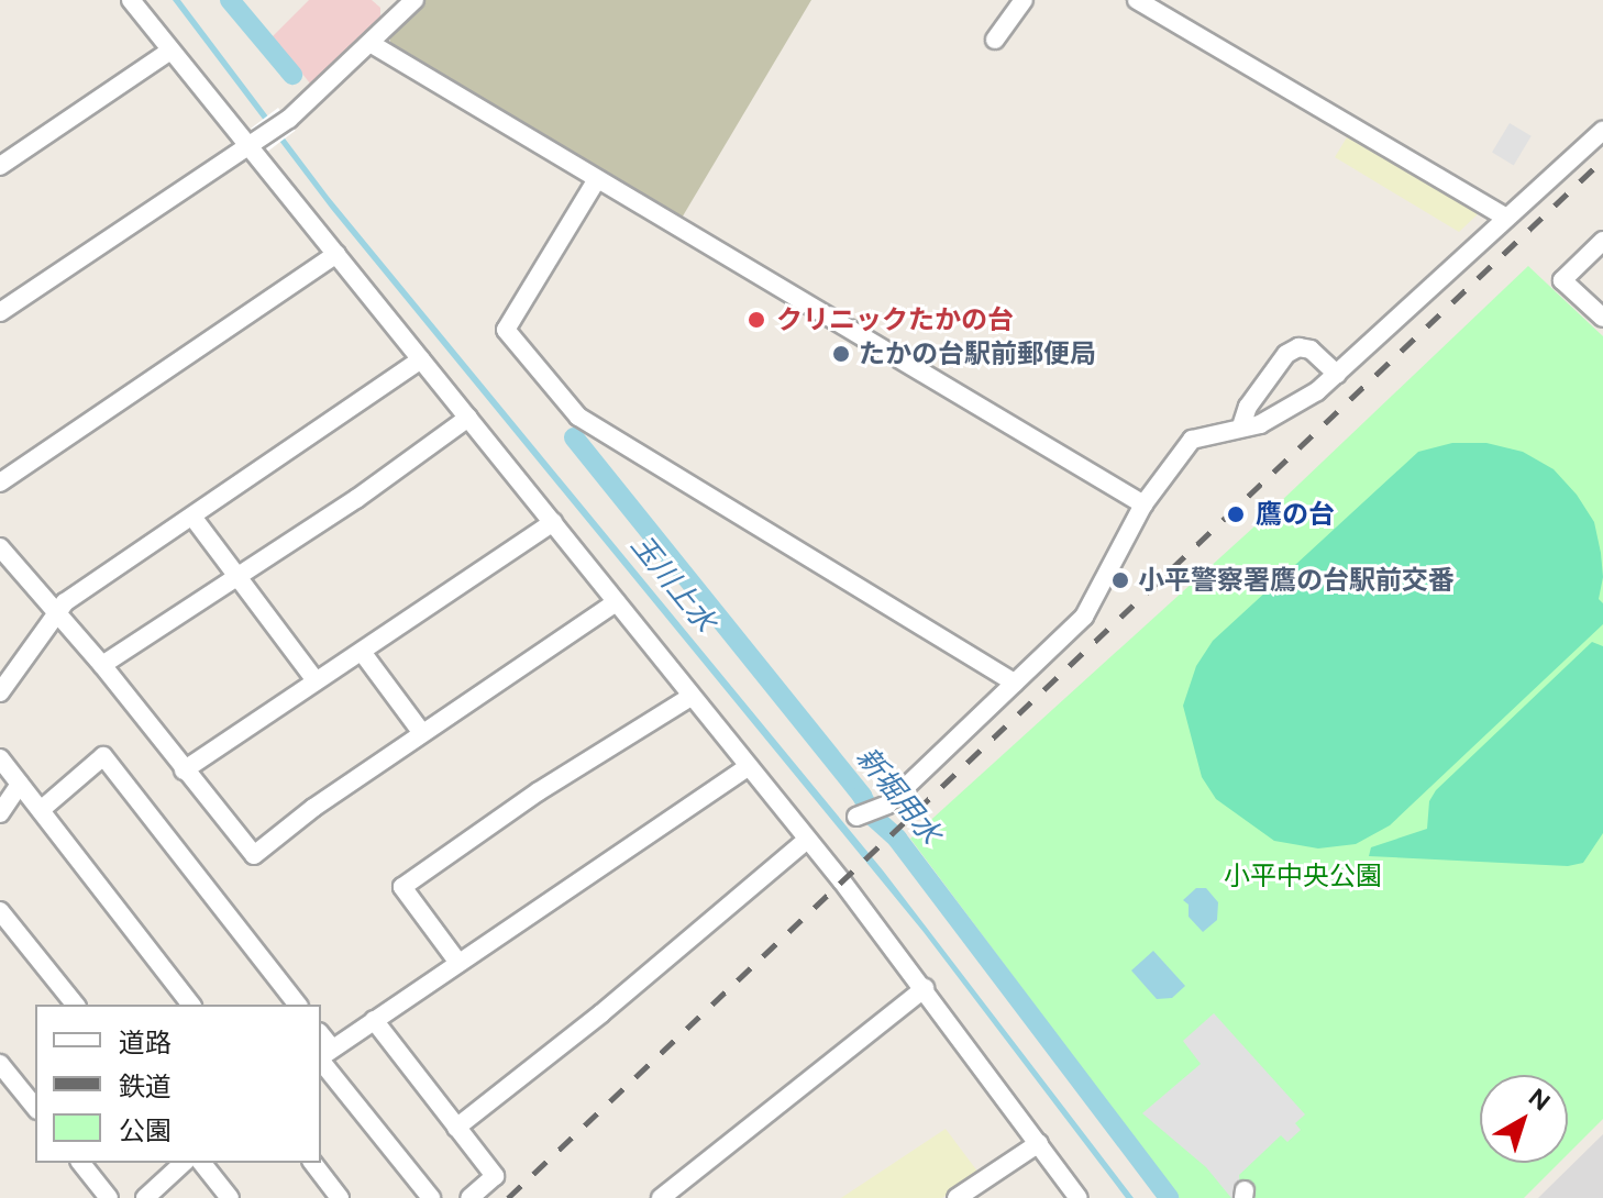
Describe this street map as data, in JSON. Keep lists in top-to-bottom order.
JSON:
{
  "water": ["玉川上水", "新堀用水"],
  "parks": ["小平中央公園"],
  "places": [
    "クリニックたかの台",
    "たかの台駅前郵便局",
    "鷹の台",
    "小平警察署鷹の台駅前交番"
  ],
  "legend": ["道路", "鉄道", "公園"],
  "north": "top right"
}
